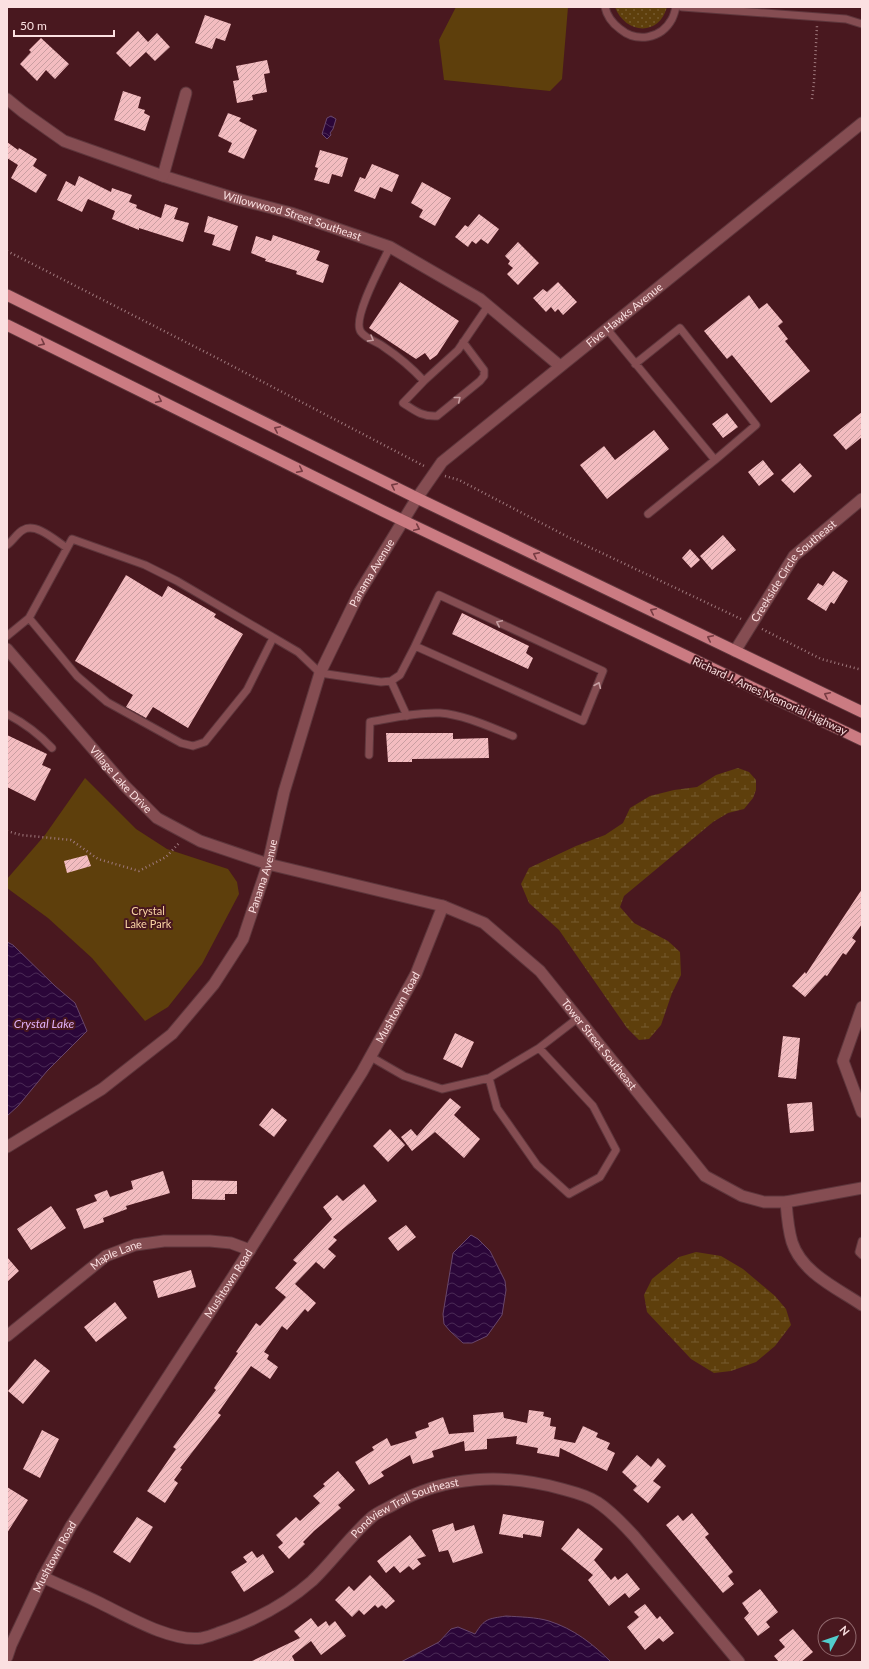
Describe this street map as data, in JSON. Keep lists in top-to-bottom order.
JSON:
{
  "streets": {
    "main road": ["Richard J. Ames Memorial Highway"],
    "street": [
      "Willowwood Street Southeast",
      "Five Hawks Avenue",
      "Creekside Circle Southeast",
      "Panama Avenue",
      "Village Lake Drive",
      "Mushtown Road",
      "Tower Street Southeast",
      "Maple Lane",
      "Pondview Trail Southeast"
    ]
  },
  "crossings": [
    ["Willowwood Street Southeast", "Five Hawks Avenue"],
    ["Five Hawks Avenue", "Panama Avenue"],
    ["Five Hawks Avenue", "Richard J. Ames Memorial Highway"],
    ["Panama Avenue", "Richard J. Ames Memorial Highway"],
    ["Panama Avenue", "Village Lake Drive"],
    ["Panama Avenue", "Tower Street Southeast"],
    ["Village Lake Drive", "Tower Street Southeast"],
    ["Mushtown Road", "Tower Street Southeast"],
    ["Mushtown Road", "Maple Lane"],
    ["Mushtown Road", "Pondview Trail Southeast"]
  ],
  "water": ["Crystal Lake"],
  "parks": ["Crystal Lake Park"],
  "scale_bar": "50 m",
  "north": "top right"
}
